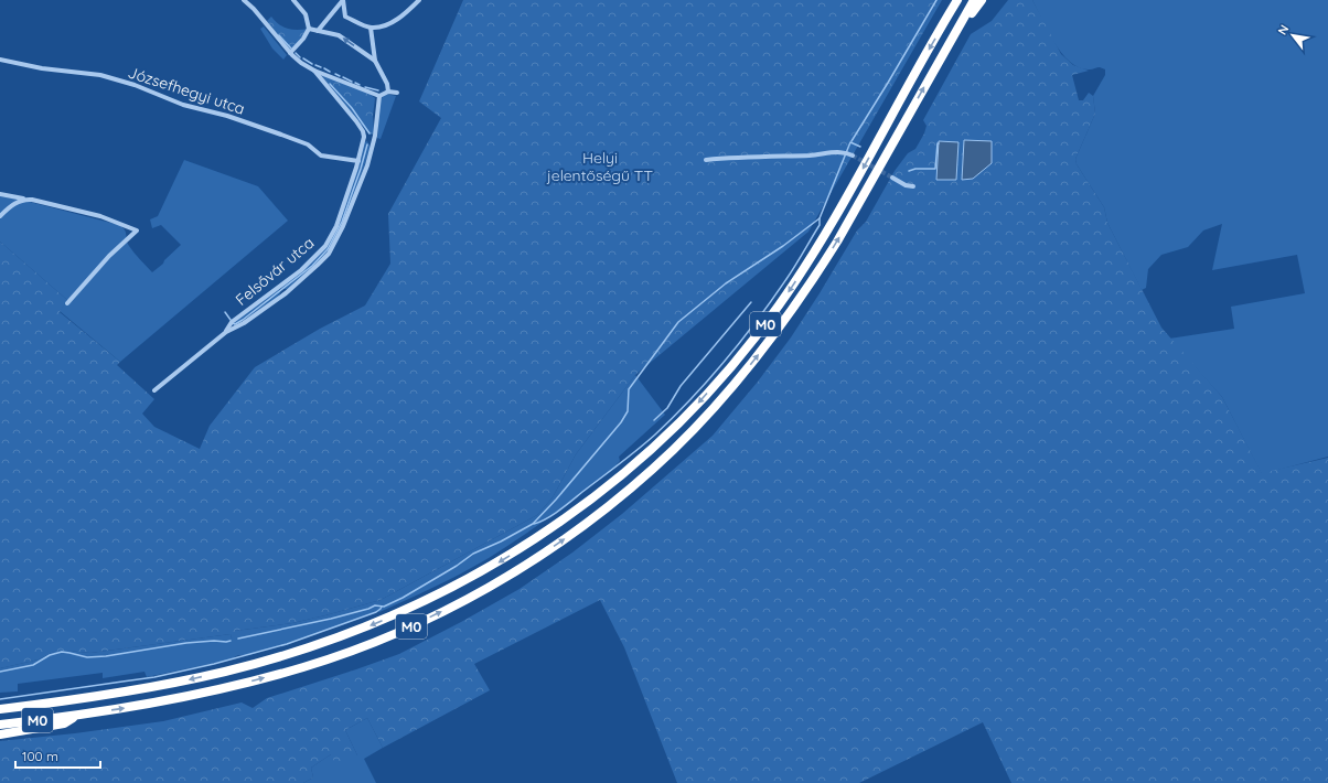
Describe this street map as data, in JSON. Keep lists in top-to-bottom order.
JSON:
{
  "streets": {
    "highway": ["M0"],
    "street": ["Józsefhegyi utca", "Felsővár utca"]
  },
  "crossings": [
    ["Józsefhegyi utca", "Felsővár utca"]
  ],
  "parks": ["Helyi jelentőségű TT"],
  "scale_bar": "100 m",
  "north": "top left"
}
